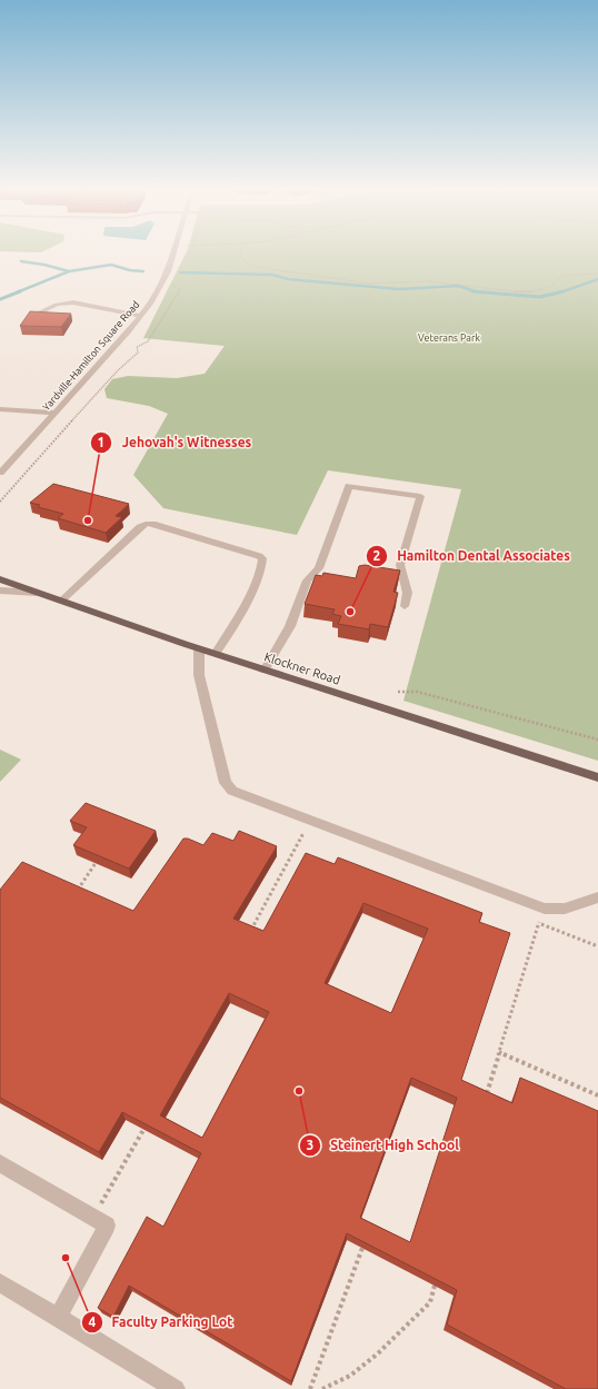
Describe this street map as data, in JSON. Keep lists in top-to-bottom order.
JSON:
{
  "streets": {
    "main road": ["Klockner Road"],
    "street": ["Yardville-Hamilton Square Road"]
  },
  "parks": ["Veterans Park"],
  "places": [
    "Jehovah's Witnesses",
    "Hamilton Dental Associates",
    "Steinert High School",
    "Faculty Parking Lot"
  ]
}
